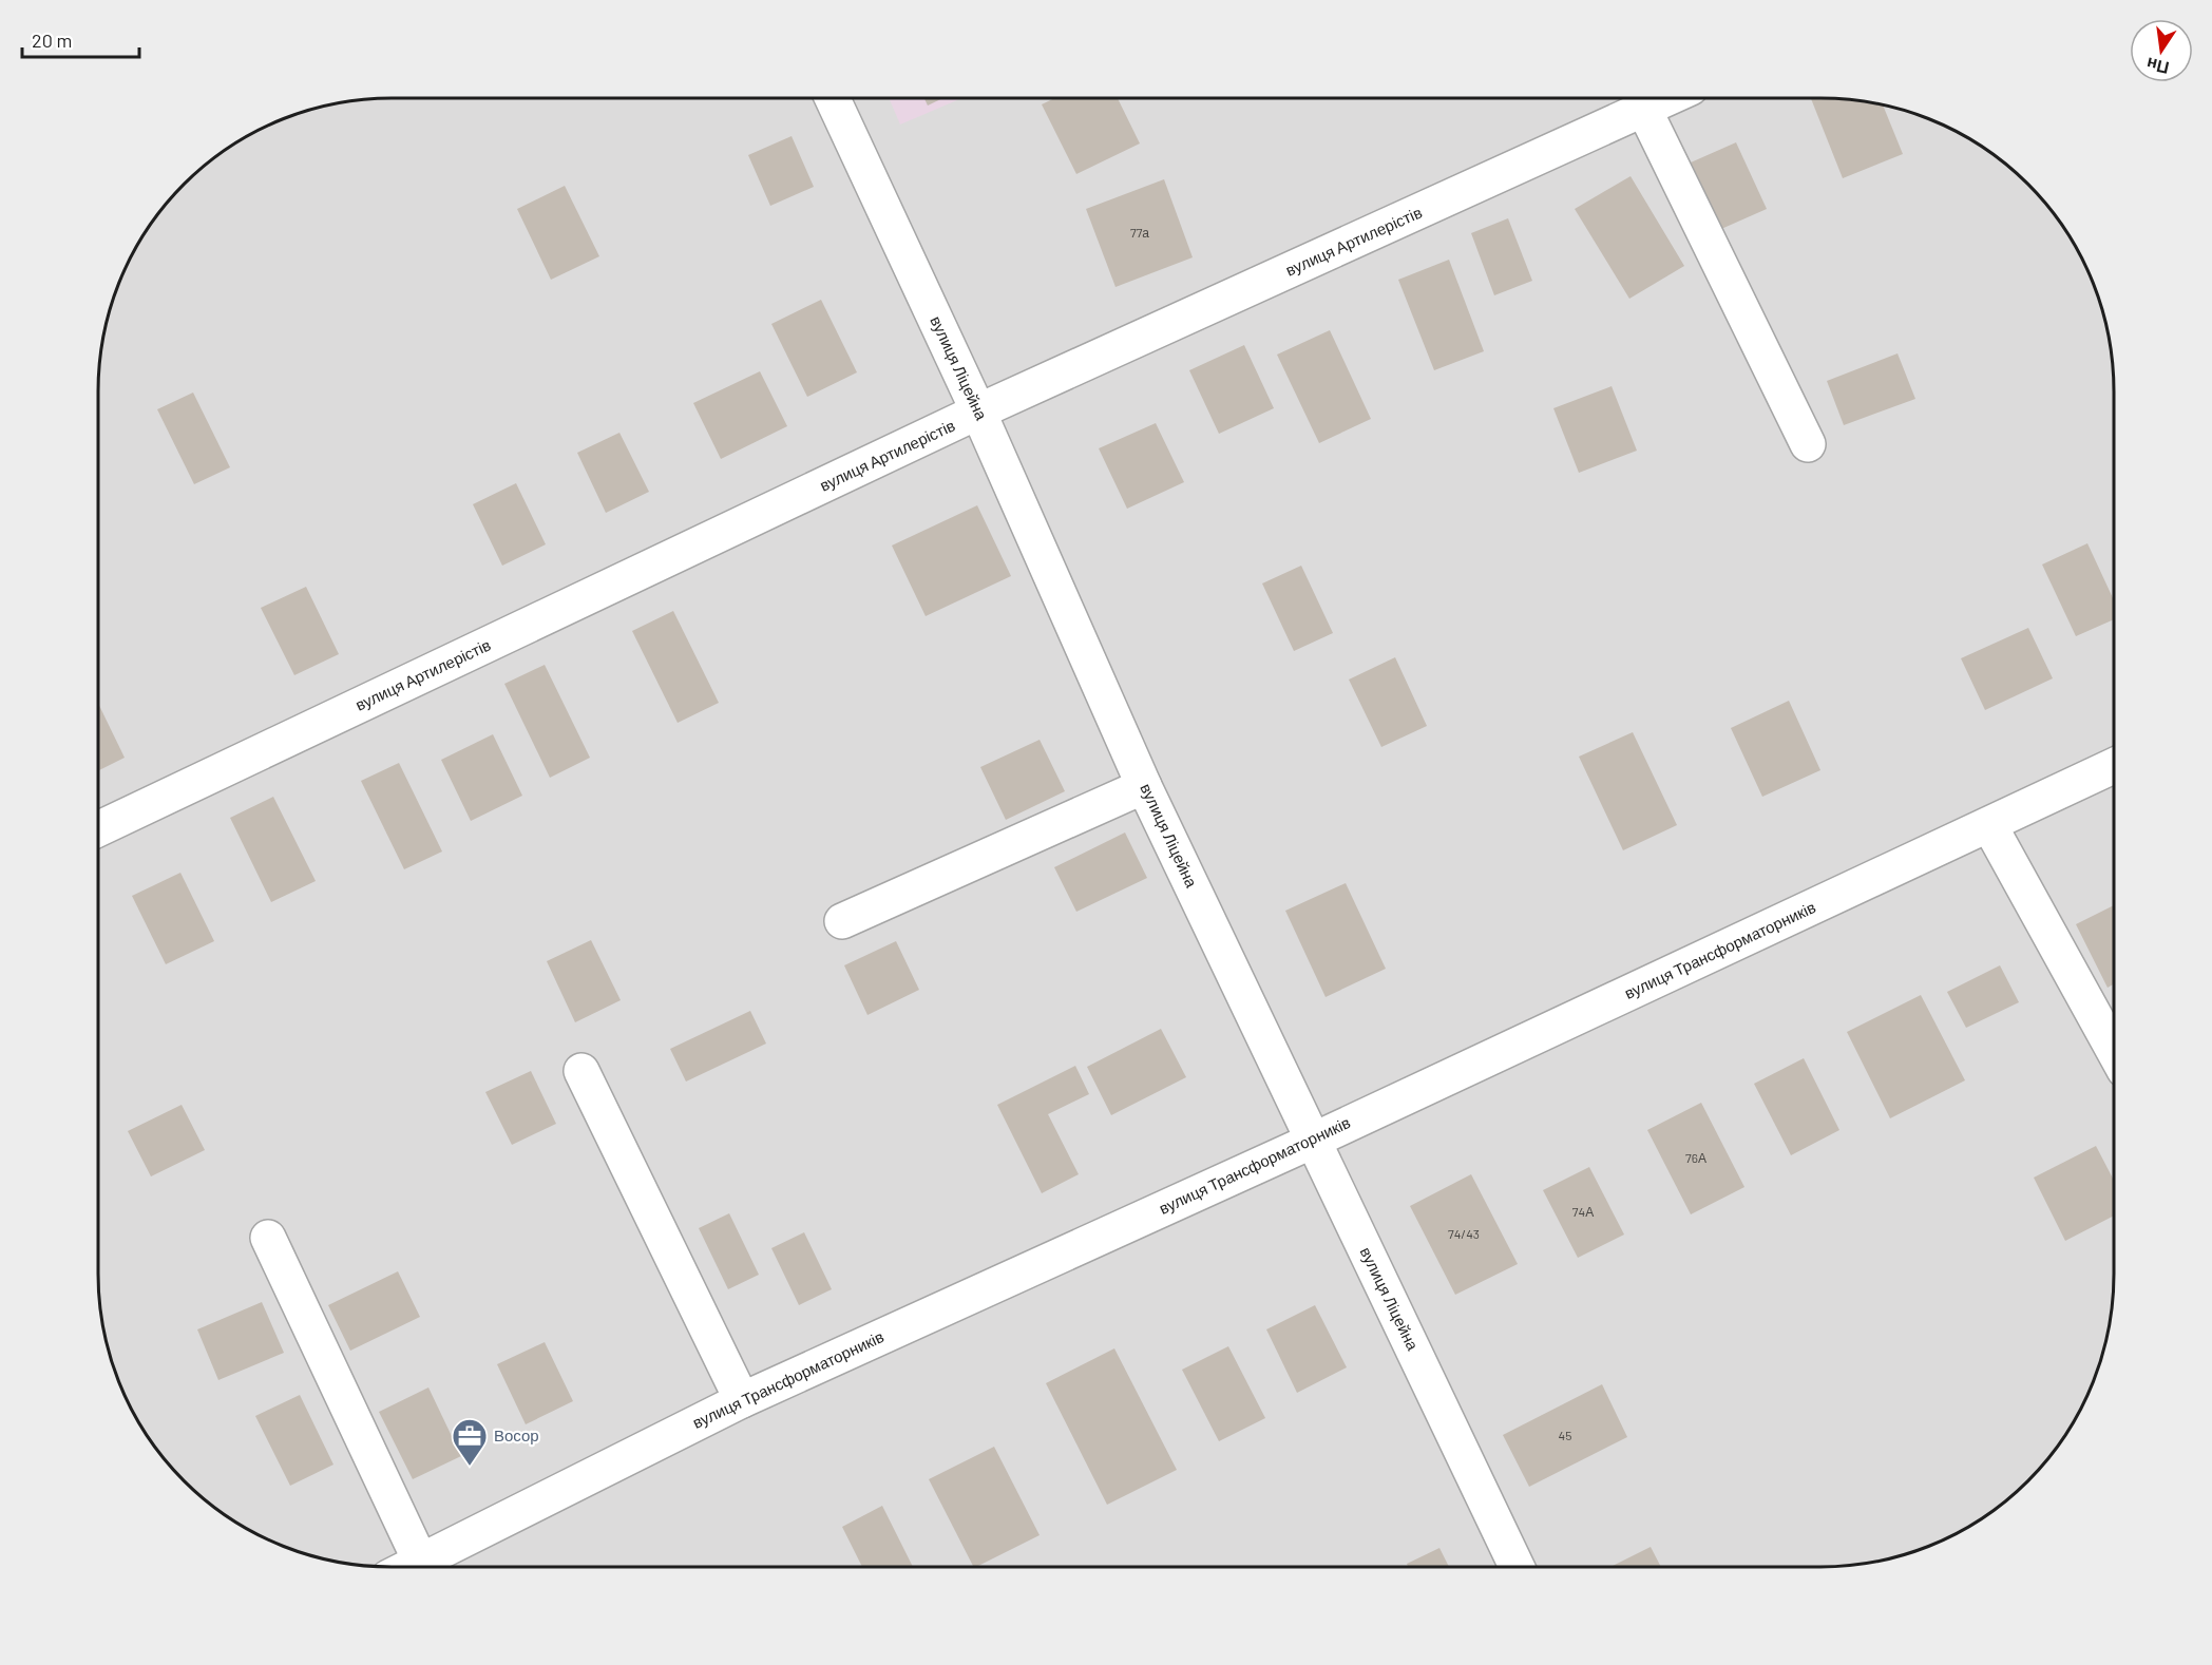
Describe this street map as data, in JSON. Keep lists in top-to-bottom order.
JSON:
{
  "streets": {
    "street": ["вулиця Артилерістів", "вулиця Ліцейна", "вулиця Трансформаторників"]
  },
  "crossings": [
    ["вулиця Артилерістів", "вулиця Ліцейна"],
    ["вулиця Ліцейна", "вулиця Трансформаторників"]
  ],
  "places": {
    "office": ["Восор"]
  },
  "house_numbers": [
    "77а",
    "76А",
    "74А",
    "74/43",
    "45"
  ],
  "scale_bar": "20 m",
  "north": "bottom"
}
